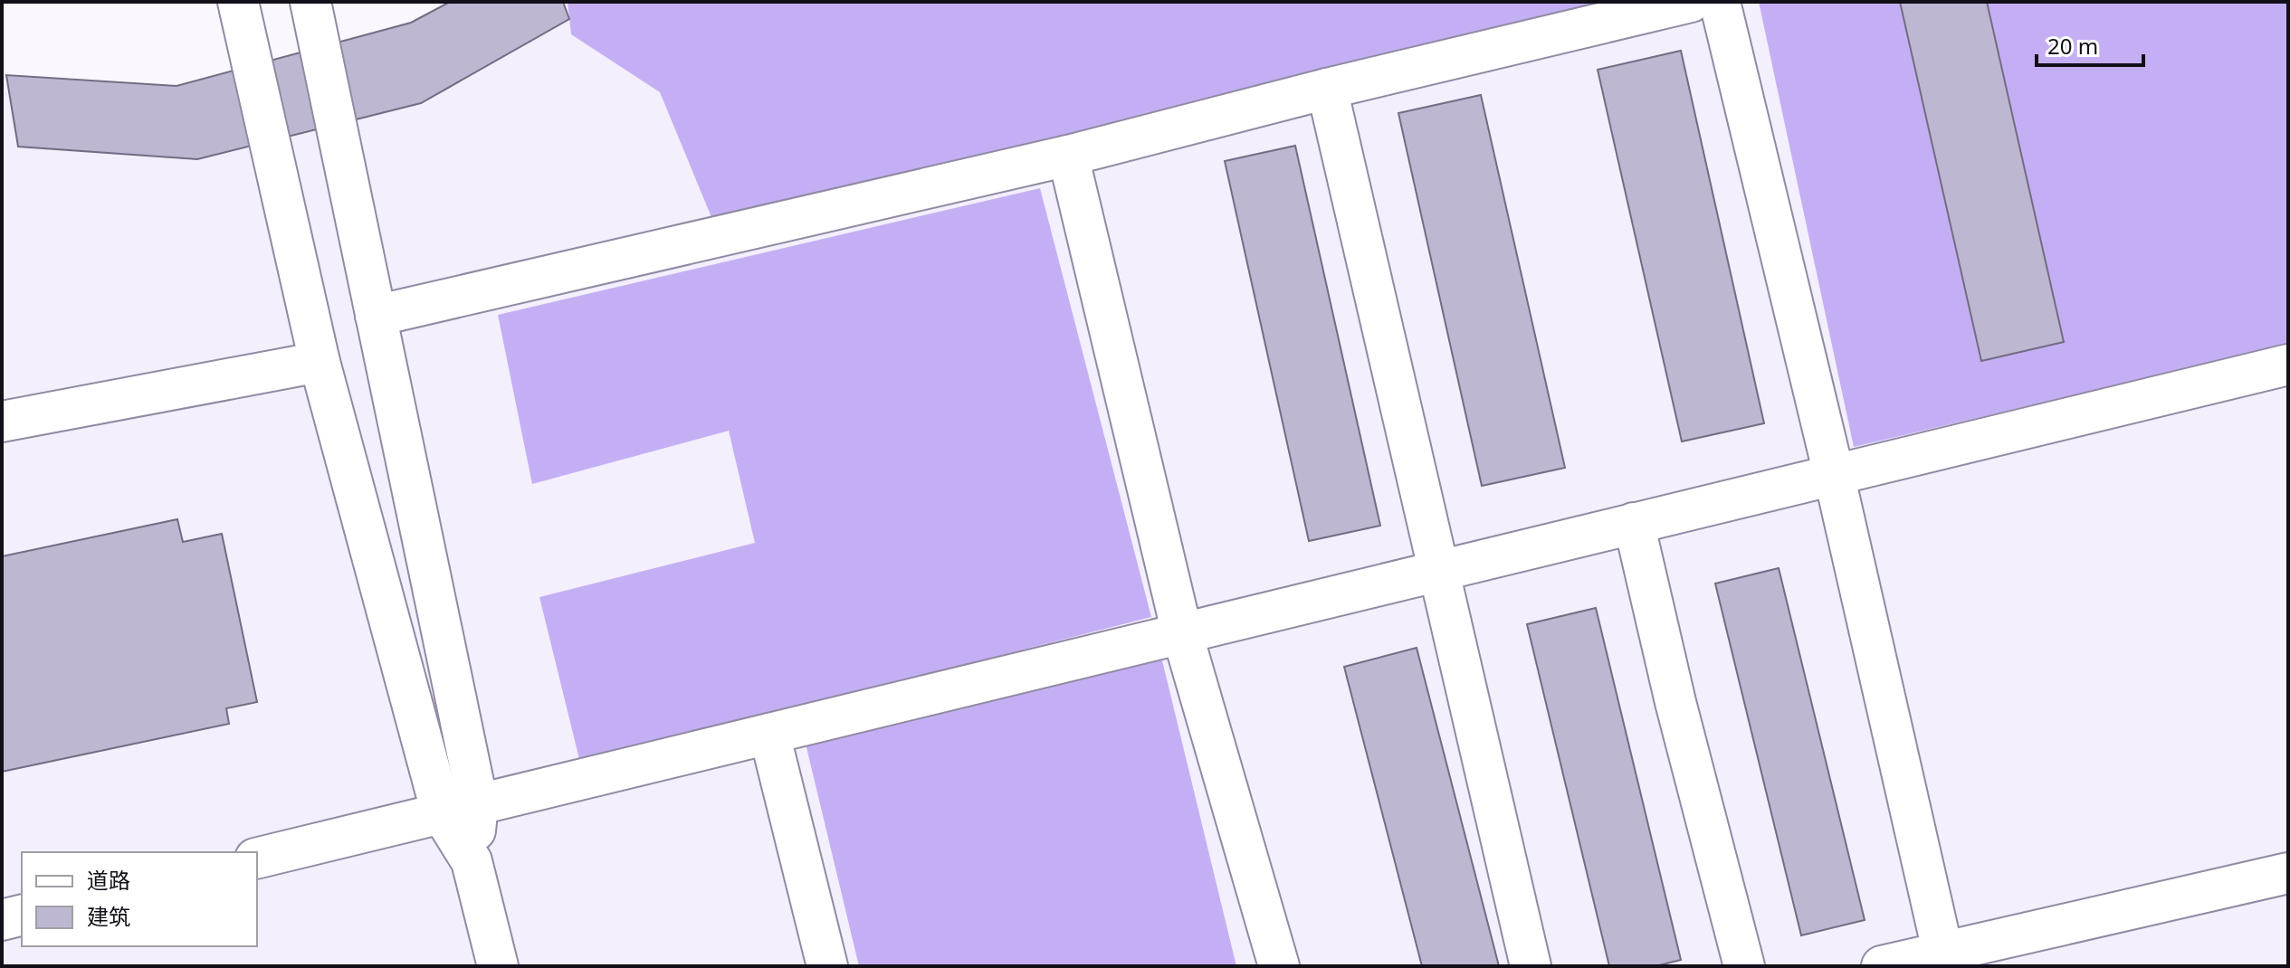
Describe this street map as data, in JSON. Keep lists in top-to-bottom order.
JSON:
{
  "legend": ["道路", "建筑"],
  "scale_bar": "20 m"
}
